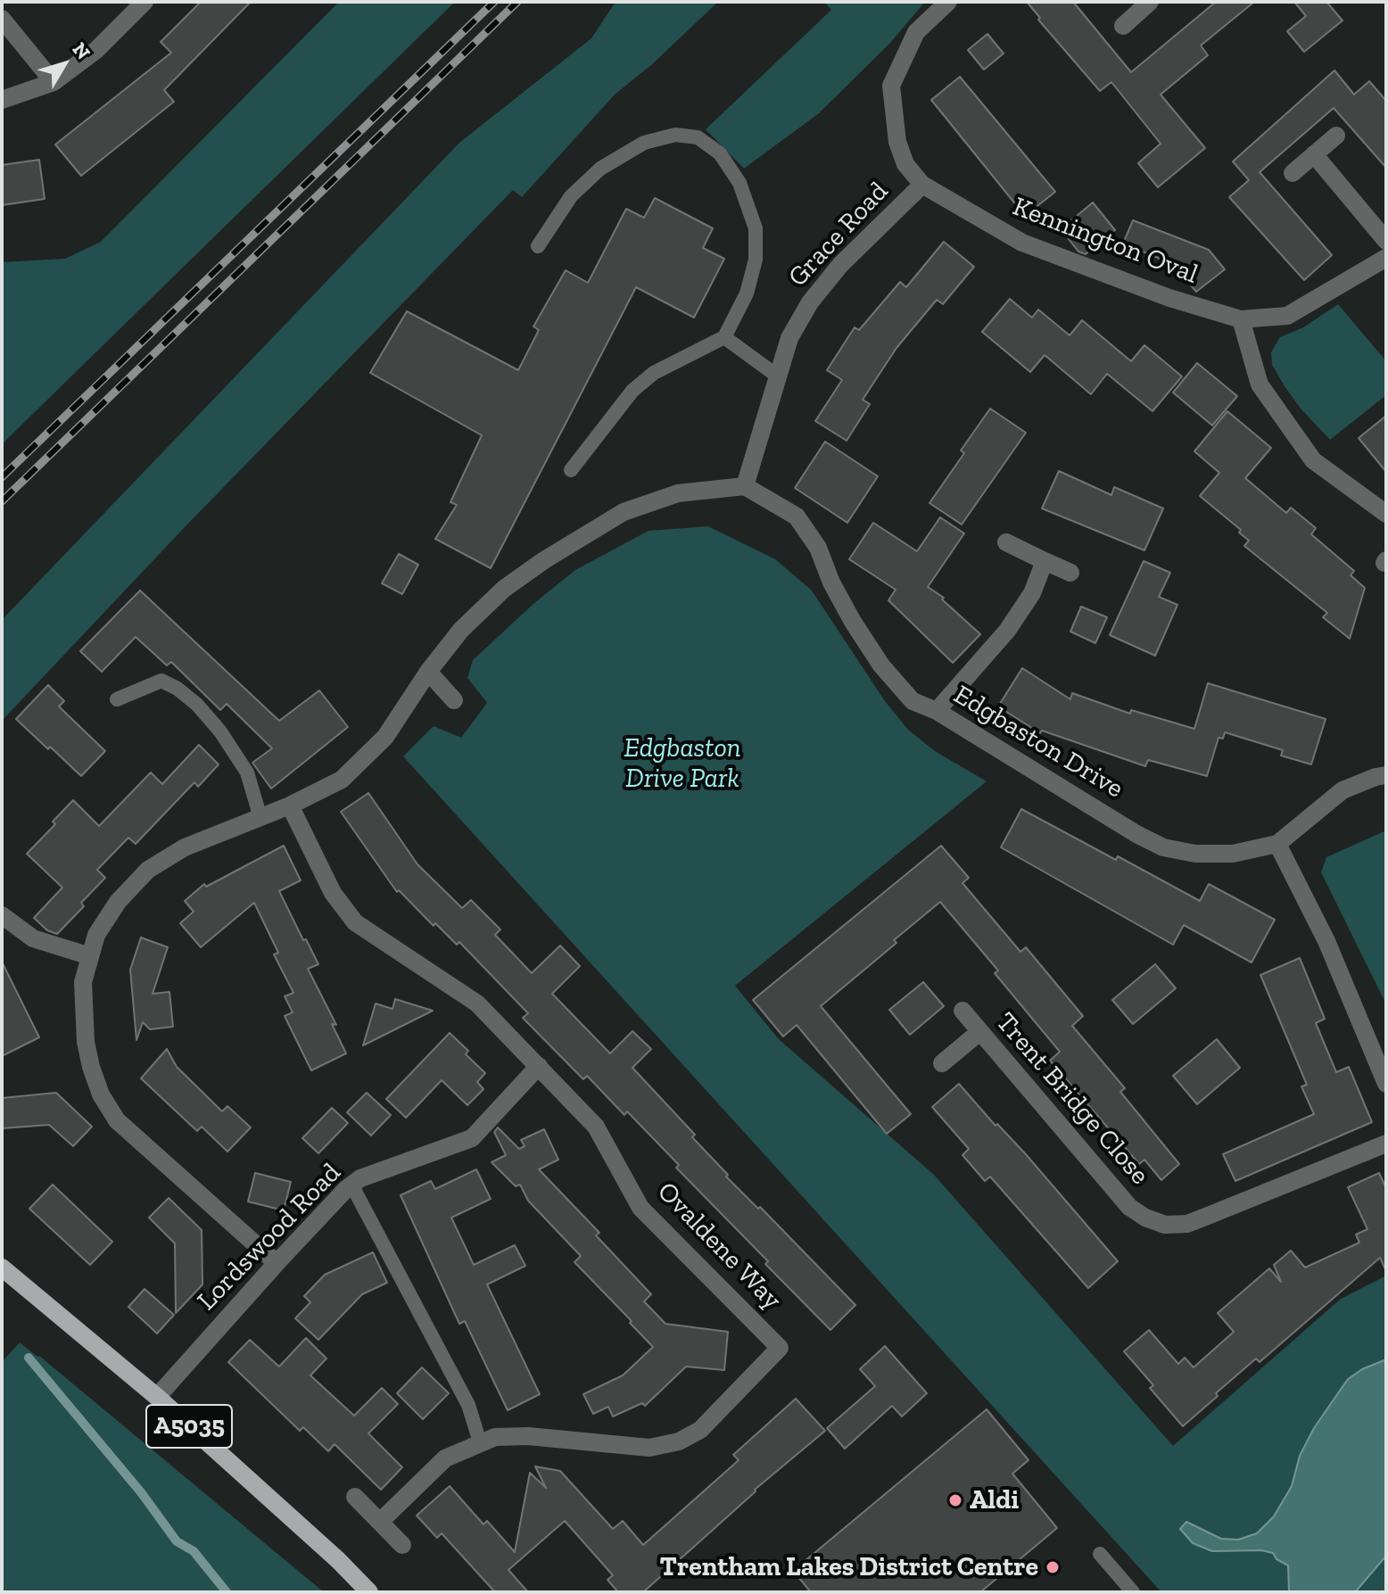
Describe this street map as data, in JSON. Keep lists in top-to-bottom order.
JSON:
{
  "streets": {
    "main road": ["A5035"],
    "street": [
      "Grace Road",
      "Kennington Oval",
      "Edgbaston Drive",
      "Trent Bridge Close",
      "Lordswood Road",
      "Ovaldene Way"
    ]
  },
  "crossings": [
    ["Grace Road", "Kennington Oval"],
    ["Grace Road", "Edgbaston Drive"],
    ["Lordswood Road", "Ovaldene Way"],
    ["Lordswood Road", "A5035"]
  ],
  "parks": ["Edgbaston Drive Park"],
  "places": ["Aldi", "Trentham Lakes District Centre"],
  "north": "top right"
}
